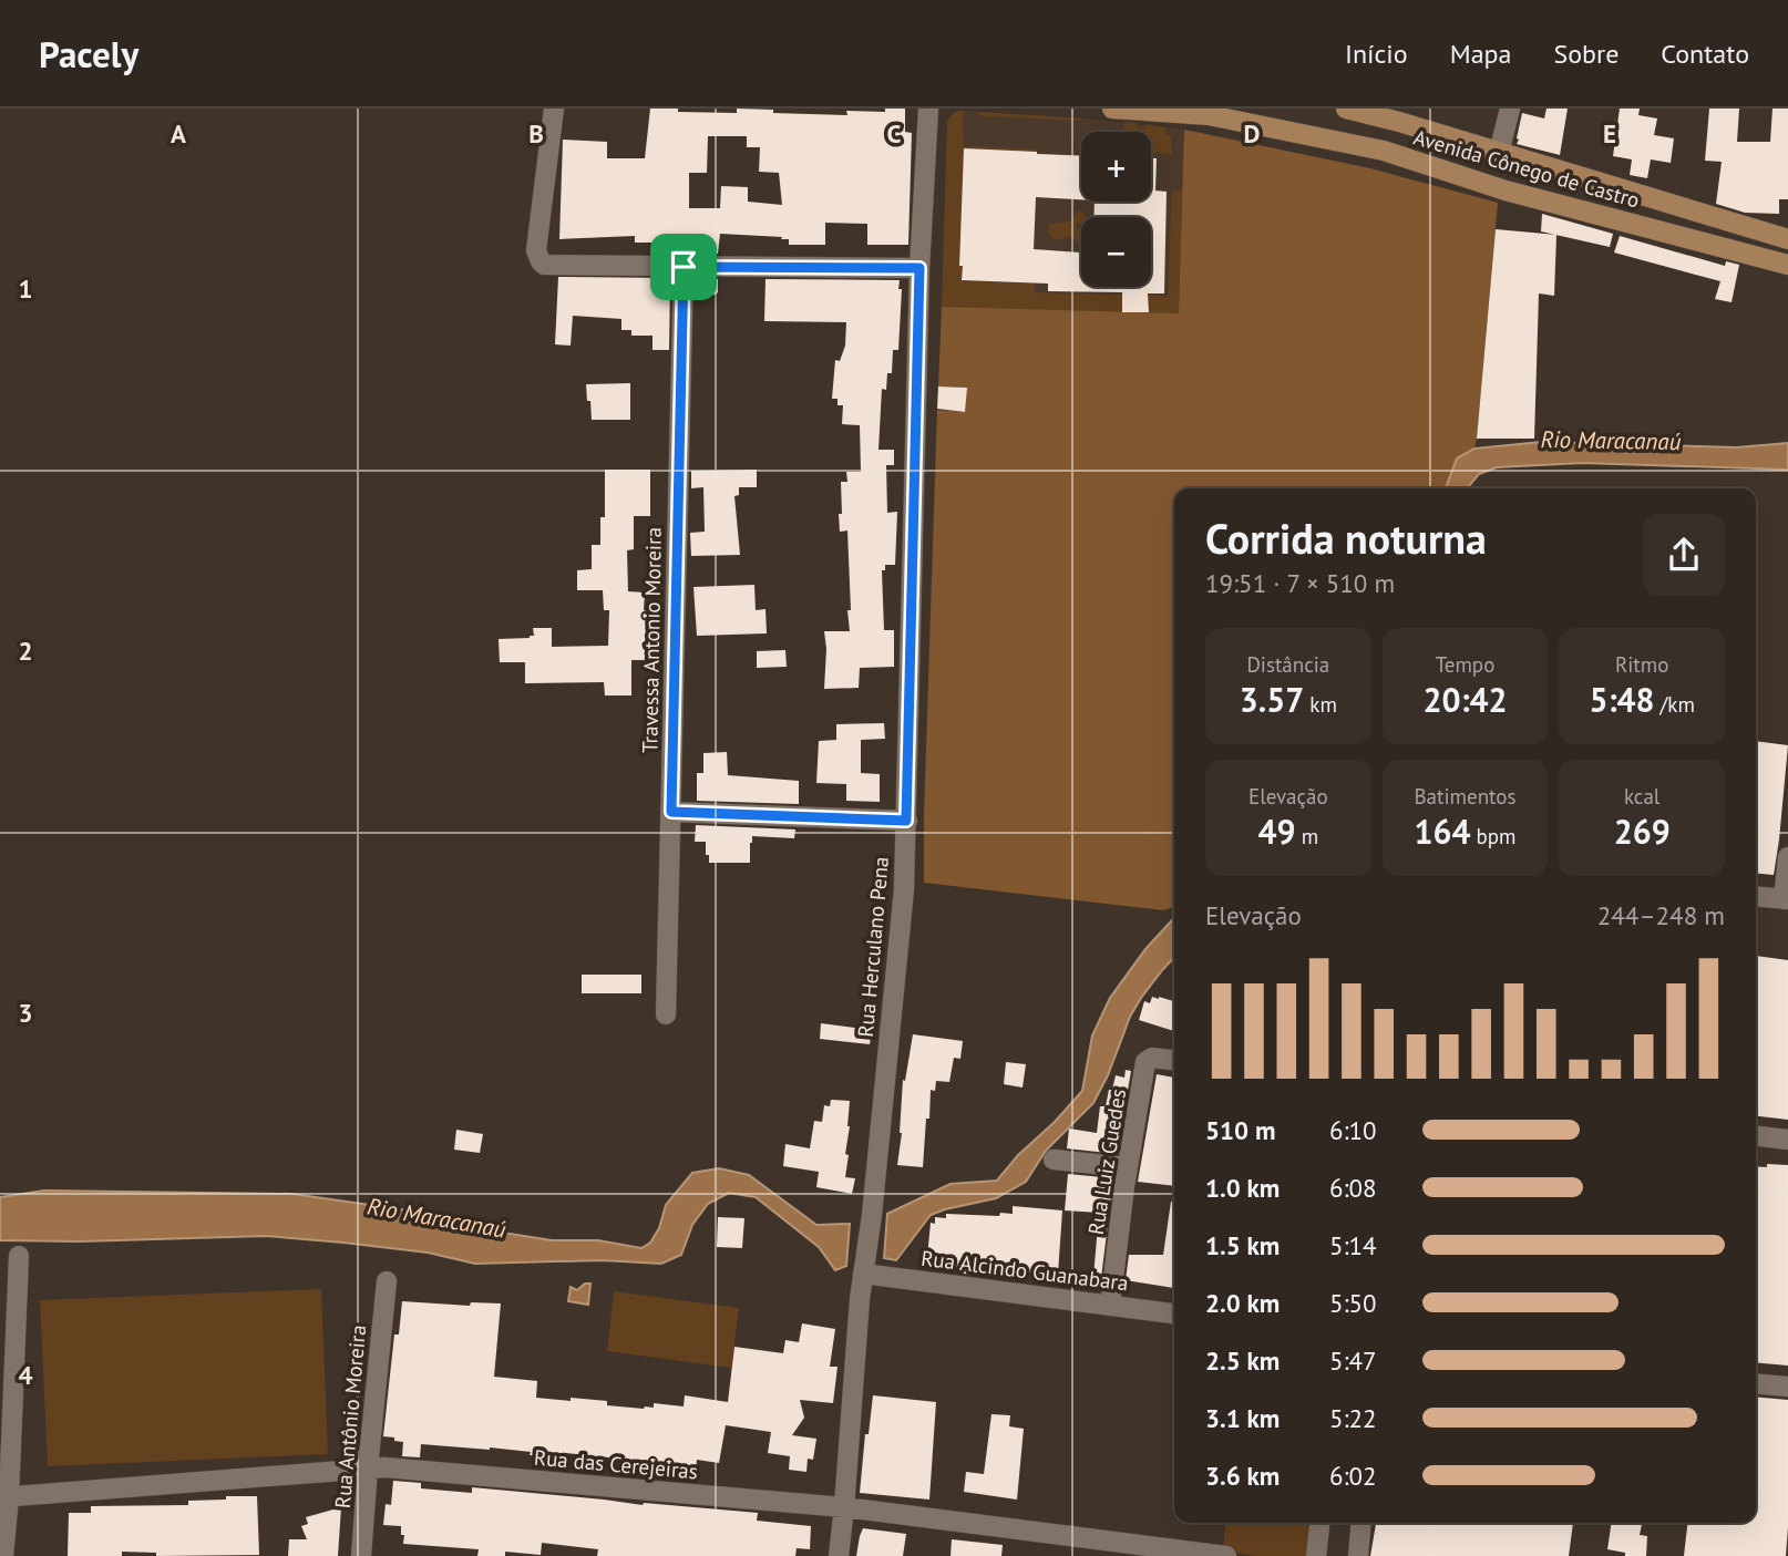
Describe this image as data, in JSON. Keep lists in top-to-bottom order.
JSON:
{
  "streets": {
    "main road": ["Avenida Cônego de Castro"],
    "street": [
      "Travessa Antonio Moreira",
      "Rua Herculano Pena",
      "Rua Luiz Guedes",
      "Rua Alcindo Guanabara",
      "Rua Antônio Moreira",
      "Rua das Cerejeiras"
    ]
  },
  "crossings": [
    ["Rua Herculano Pena", "Rua Alcindo Guanabara"],
    ["Rua Herculano Pena", "Rua das Cerejeiras"],
    ["Rua Luiz Guedes", "Rua Alcindo Guanabara"],
    ["Rua Antônio Moreira", "Rua das Cerejeiras"]
  ],
  "water": ["Rio Maracanaú"],
  "page": {
    "header": "Pacely",
    "nav": [
      "Início",
      "Mapa",
      "Sobre",
      "Contato"
    ],
    "map_buttons": ["+", "−"],
    "heading": ["Corrida noturna", "19:51 · 7 × 510 m"],
    "stats": [
      ["Distância", "3.57 km"],
      ["Tempo", "20:42"],
      ["Ritmo", "5:48 /km"],
      ["Elevação", "49 m"],
      ["Batimentos", "164 bpm"],
      ["kcal", "269"]
    ],
    "chart": ["Elevação", "244–248 m"],
    "list": [
      {
        "name": "510 m",
        "note": "6:10"
      },
      {
        "name": "1.0 km",
        "note": "6:08"
      },
      {
        "name": "1.5 km",
        "note": "5:14"
      },
      {
        "name": "2.0 km",
        "note": "5:50"
      },
      {
        "name": "2.5 km",
        "note": "5:47"
      },
      {
        "name": "3.1 km",
        "note": "5:22"
      },
      {
        "name": "3.6 km",
        "note": "6:02"
      }
    ]
  },
  "grid": {
    "columns": [
      "A",
      "B",
      "C",
      "D",
      "E"
    ],
    "rows": [
      "1",
      "2",
      "3",
      "4"
    ]
  }
}
